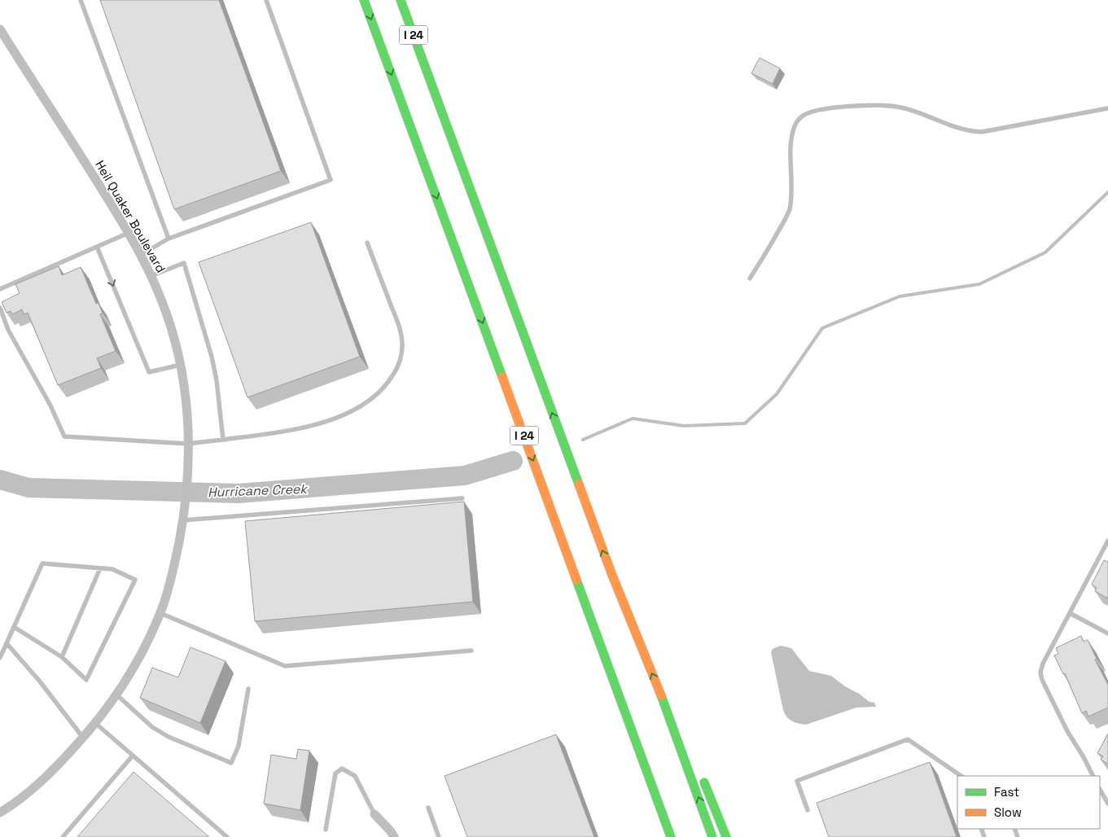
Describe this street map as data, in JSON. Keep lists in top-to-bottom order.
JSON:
{
  "streets": {
    "highway": ["I 24"],
    "street": ["Heil Quaker Boulevard"]
  },
  "water": ["Hurricane Creek"],
  "legend": ["Fast", "Slow"]
}
